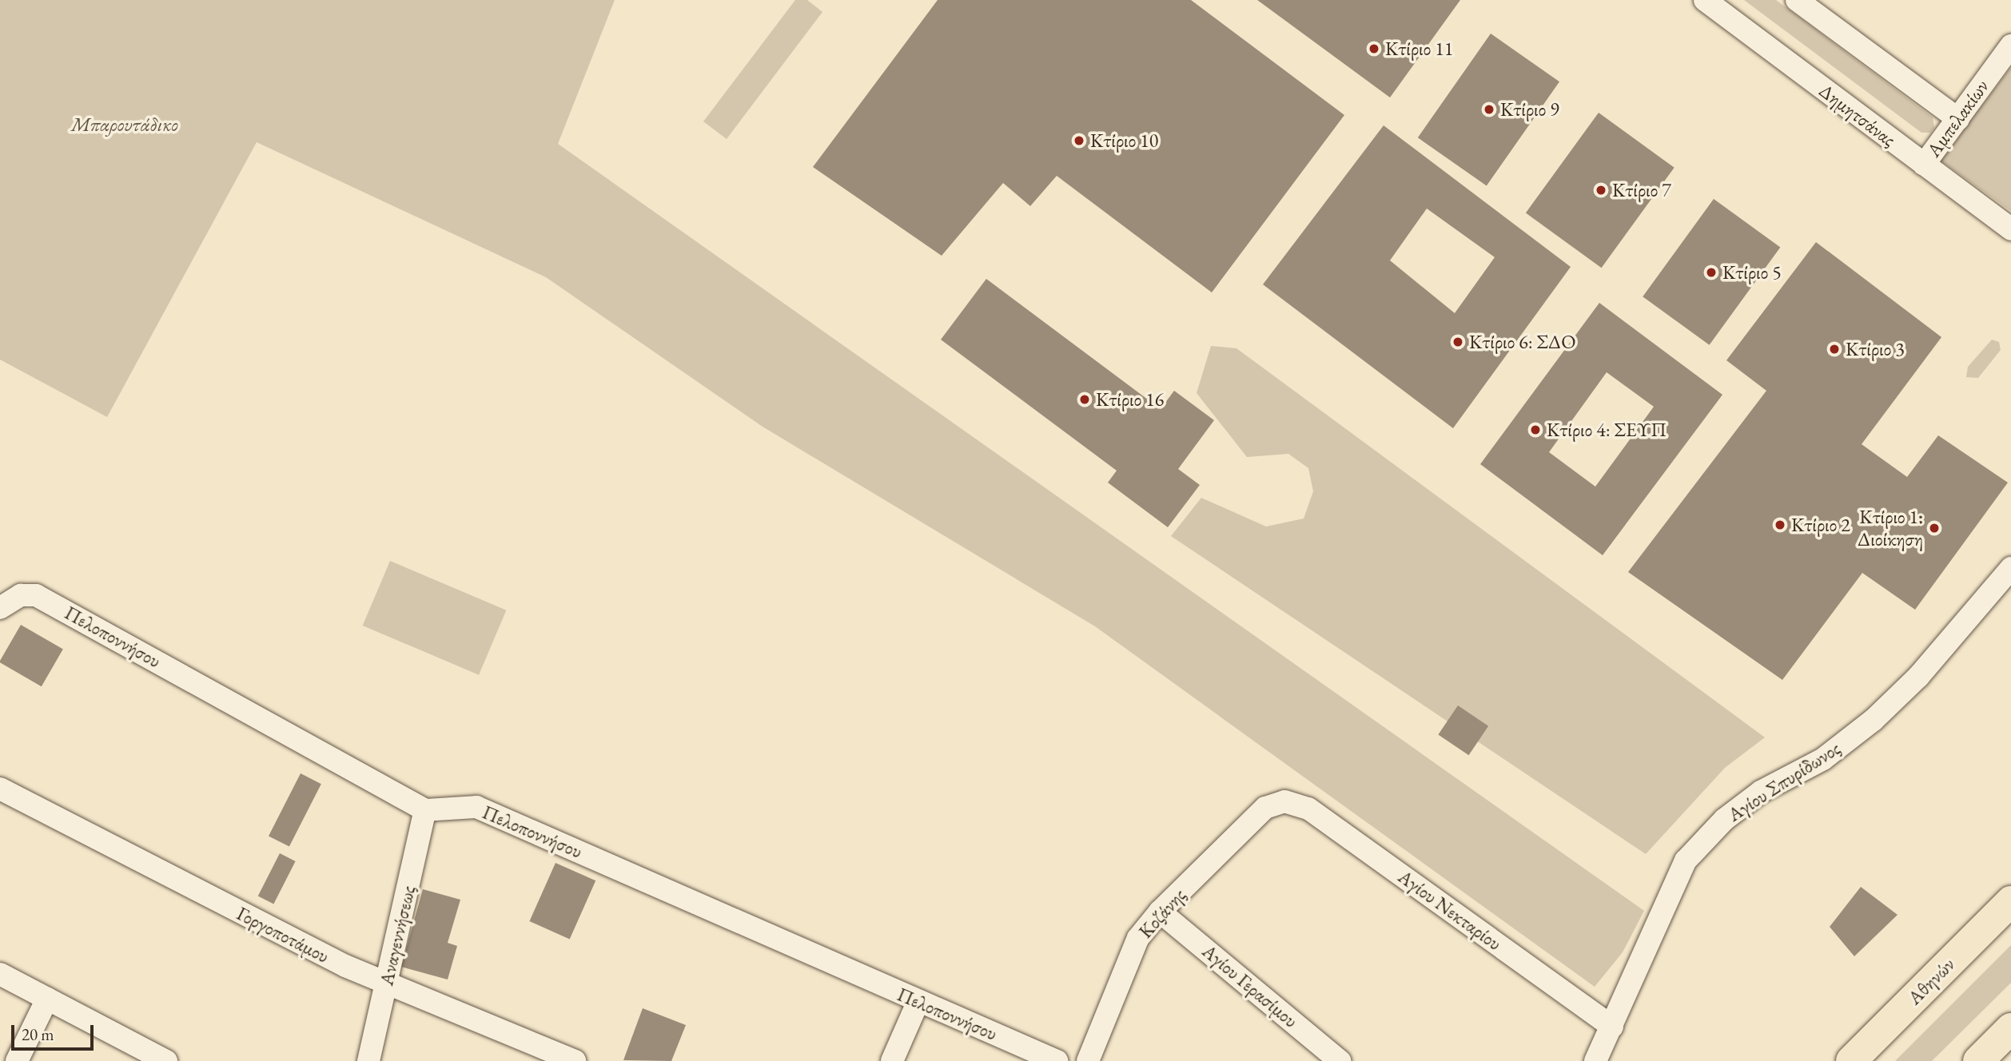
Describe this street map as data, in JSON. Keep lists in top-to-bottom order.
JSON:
{
  "streets": {
    "highway": ["Αθηνών"],
    "street": [
      "Δημητσάνας",
      "Αμπελακίων",
      "Πελοποννήσου",
      "Αγίου Σπυρίδωνος",
      "Αγίου Νεκταρίου",
      "Κοζάνης",
      "Γοργοποτάμου",
      "Αναγεννήσεως",
      "Αγίου Γερασίμου"
    ]
  },
  "crossings": [
    ["Δημητσάνας", "Αμπελακίων"],
    ["Πελοποννήσου", "Αναγεννήσεως"],
    ["Αγίου Σπυρίδωνος", "Αγίου Νεκταρίου"],
    ["Αγίου Νεκταρίου", "Κοζάνης"],
    ["Κοζάνης", "Αγίου Γερασίμου"],
    ["Γοργοποτάμου", "Αναγεννήσεως"]
  ],
  "parks": ["Μπαρουτάδικο"],
  "places": [
    "Κτίριο 11",
    "Κτίριο 9",
    "Κτίριο 10",
    "Κτίριο 7",
    "Κτίριο 5",
    "Κτίριο 6: ΣΔΟ",
    "Κτίριο 3",
    "Κτίριο 16",
    "Κτίριο 4: ΣΕΥΠ",
    "Κτίριο 2",
    "Κτίριο 1: Διοίκηση"
  ],
  "scale_bar": "20 m"
}
